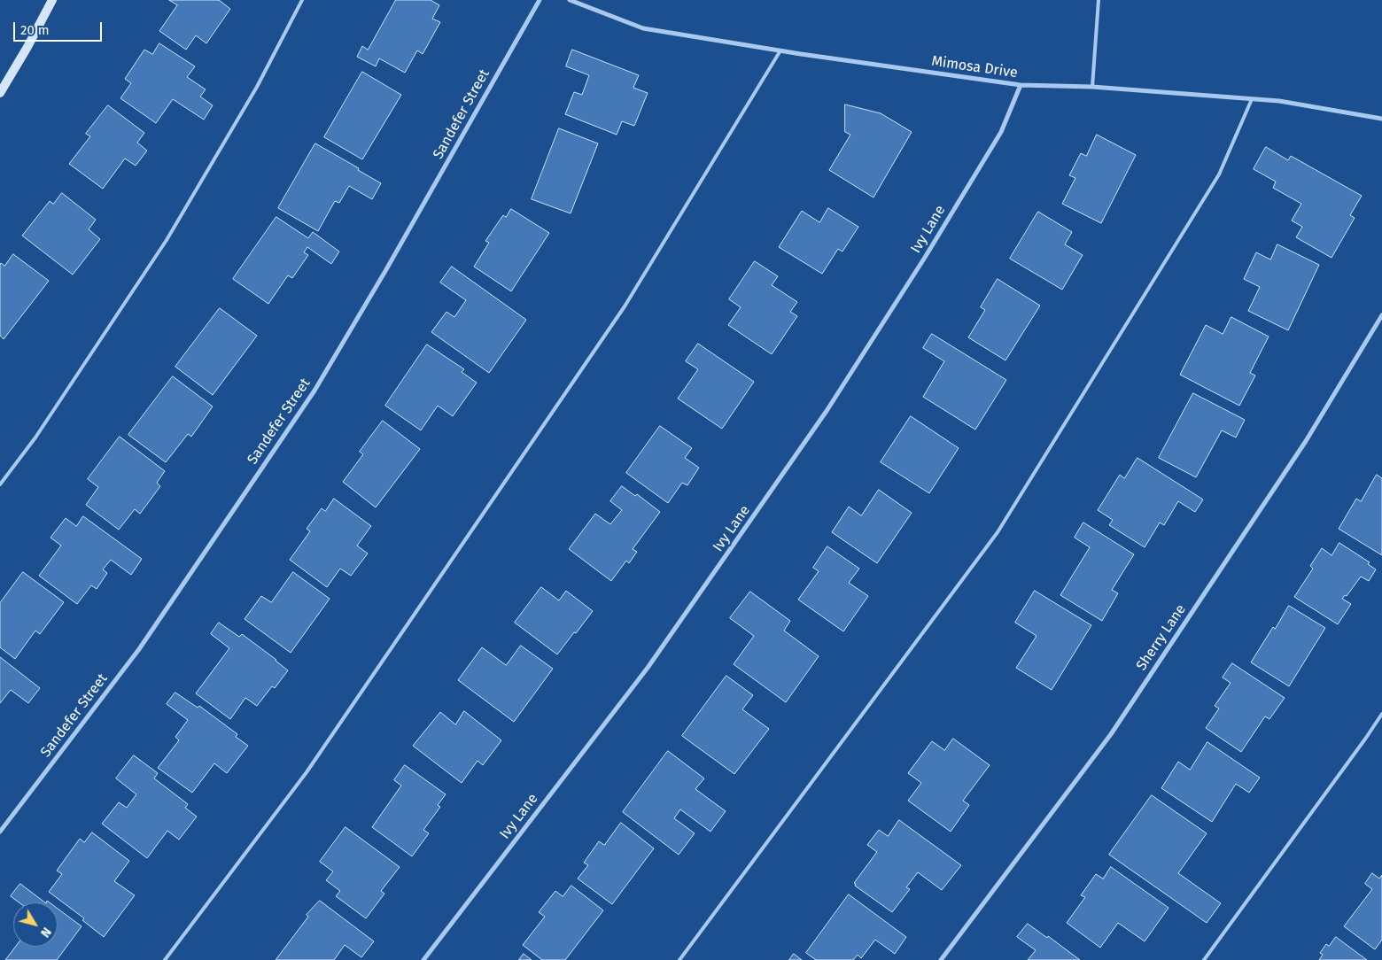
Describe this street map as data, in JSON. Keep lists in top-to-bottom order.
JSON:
{
  "streets": {
    "street": [
      "Mimosa Drive",
      "Sandefer Street",
      "Ivy Lane",
      "Sherry Lane"
    ]
  },
  "crossings": [
    ["Mimosa Drive", "Ivy Lane"]
  ],
  "scale_bar": "20 m",
  "north": "bottom right"
}
